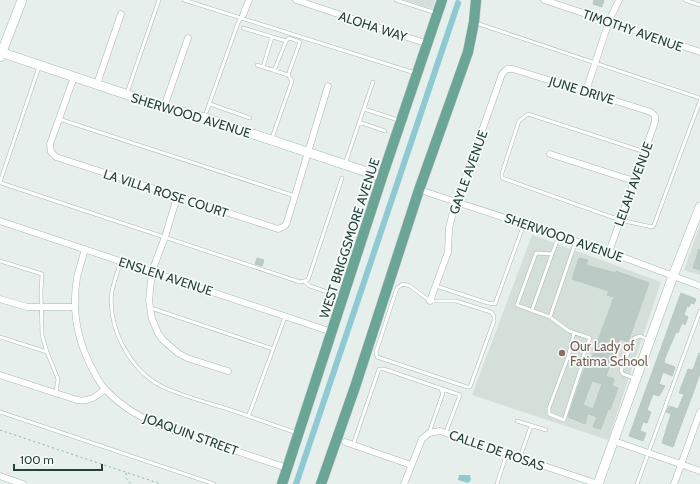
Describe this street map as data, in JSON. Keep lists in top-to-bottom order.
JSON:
{
  "streets": {
    "main road": ["WEST BRIGGSMORE AVENUE"],
    "street": [
      "ALOHA WAY",
      "TIMOTHY AVENUE",
      "JUNE DRIVE",
      "SHERWOOD AVENUE",
      "GAYLE AVENUE",
      "LELAH AVENUE",
      "LA VILLA ROSE COURT",
      "ENSLEN AVENUE",
      "JOAQUIN STREET",
      "CALLE DE ROSAS"
    ]
  },
  "crossings": [
    ["ALOHA WAY", "WEST BRIGGSMORE AVENUE"],
    ["JUNE DRIVE", "GAYLE AVENUE"],
    ["JUNE DRIVE", "LELAH AVENUE"],
    ["SHERWOOD AVENUE", "GAYLE AVENUE"],
    ["SHERWOOD AVENUE", "LELAH AVENUE"],
    ["SHERWOOD AVENUE", "LA VILLA ROSE COURT"],
    ["SHERWOOD AVENUE", "WEST BRIGGSMORE AVENUE"],
    ["WEST BRIGGSMORE AVENUE", "ENSLEN AVENUE"],
    ["WEST BRIGGSMORE AVENUE", "JOAQUIN STREET"],
    ["ENSLEN AVENUE", "JOAQUIN STREET"]
  ],
  "places": ["Our Lady of Fatima School"],
  "scale_bar": "100 m"
}
